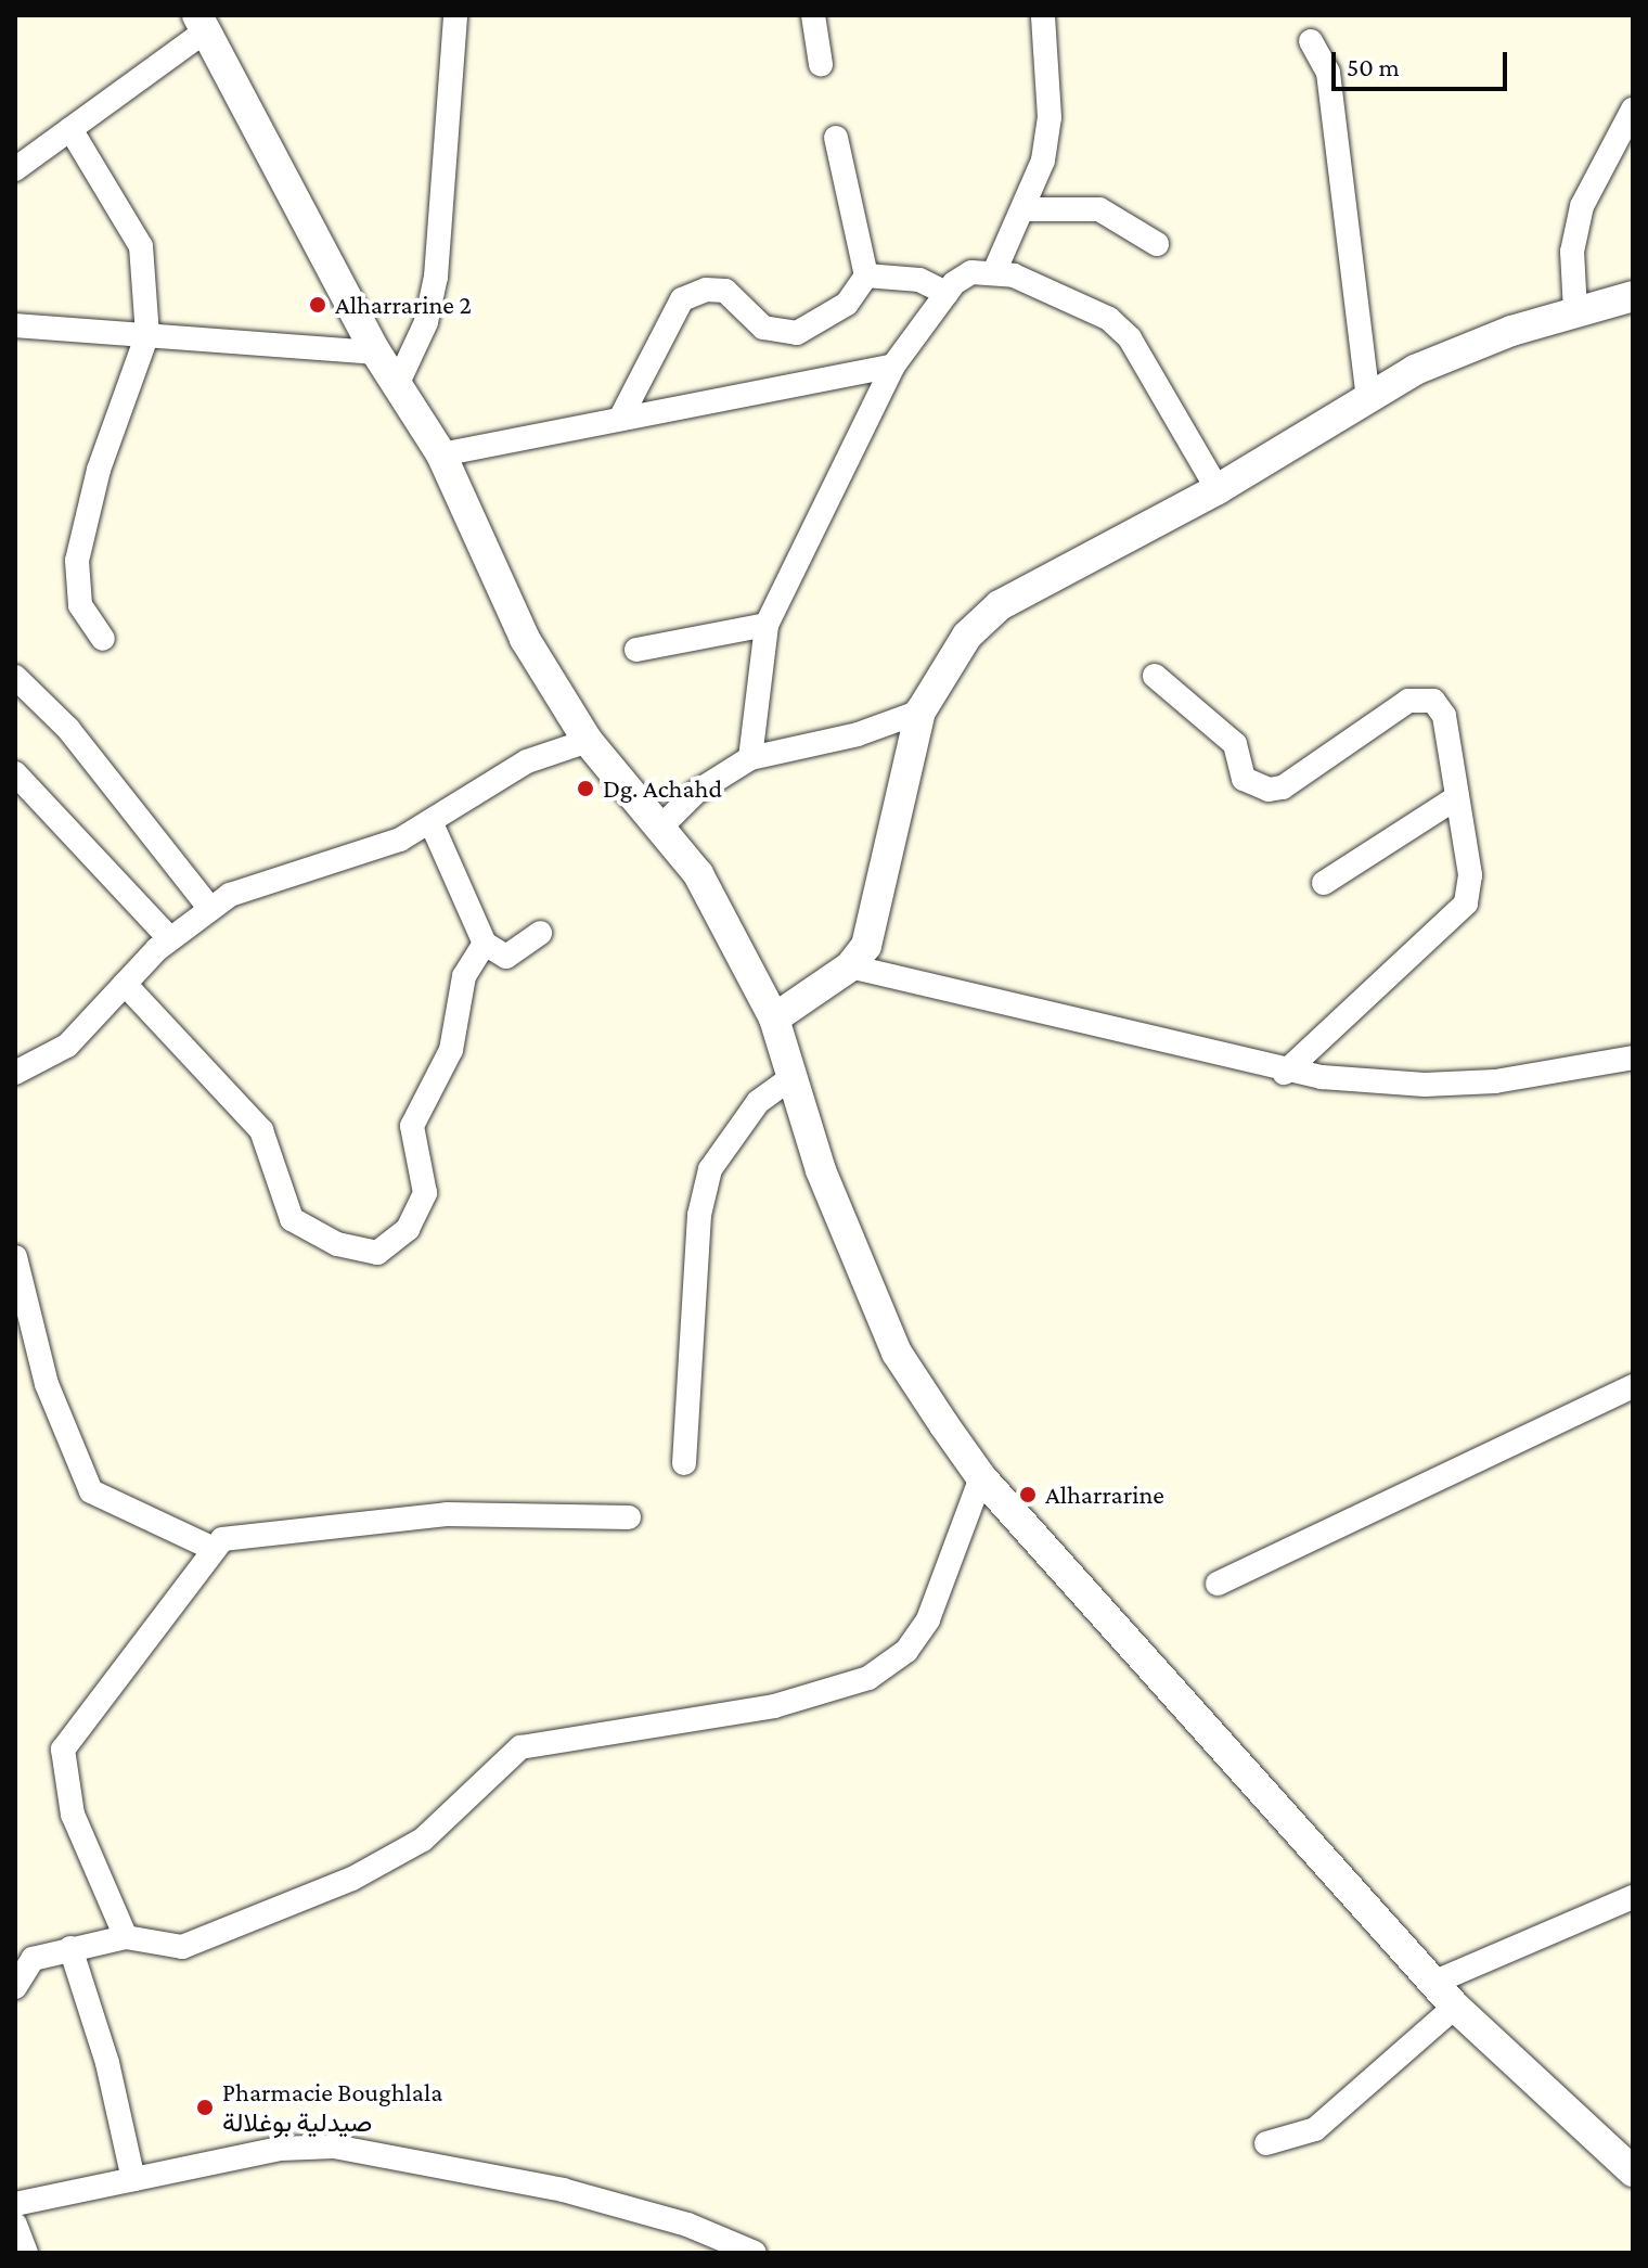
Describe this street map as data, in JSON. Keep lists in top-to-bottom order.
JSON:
{
  "places": [
    "Alharrarine 2",
    "Dg. Achahd",
    "Alharrarine",
    "Pharmacie Boughlala صيدلية بوغلالة"
  ],
  "scale_bar": "50 m"
}
